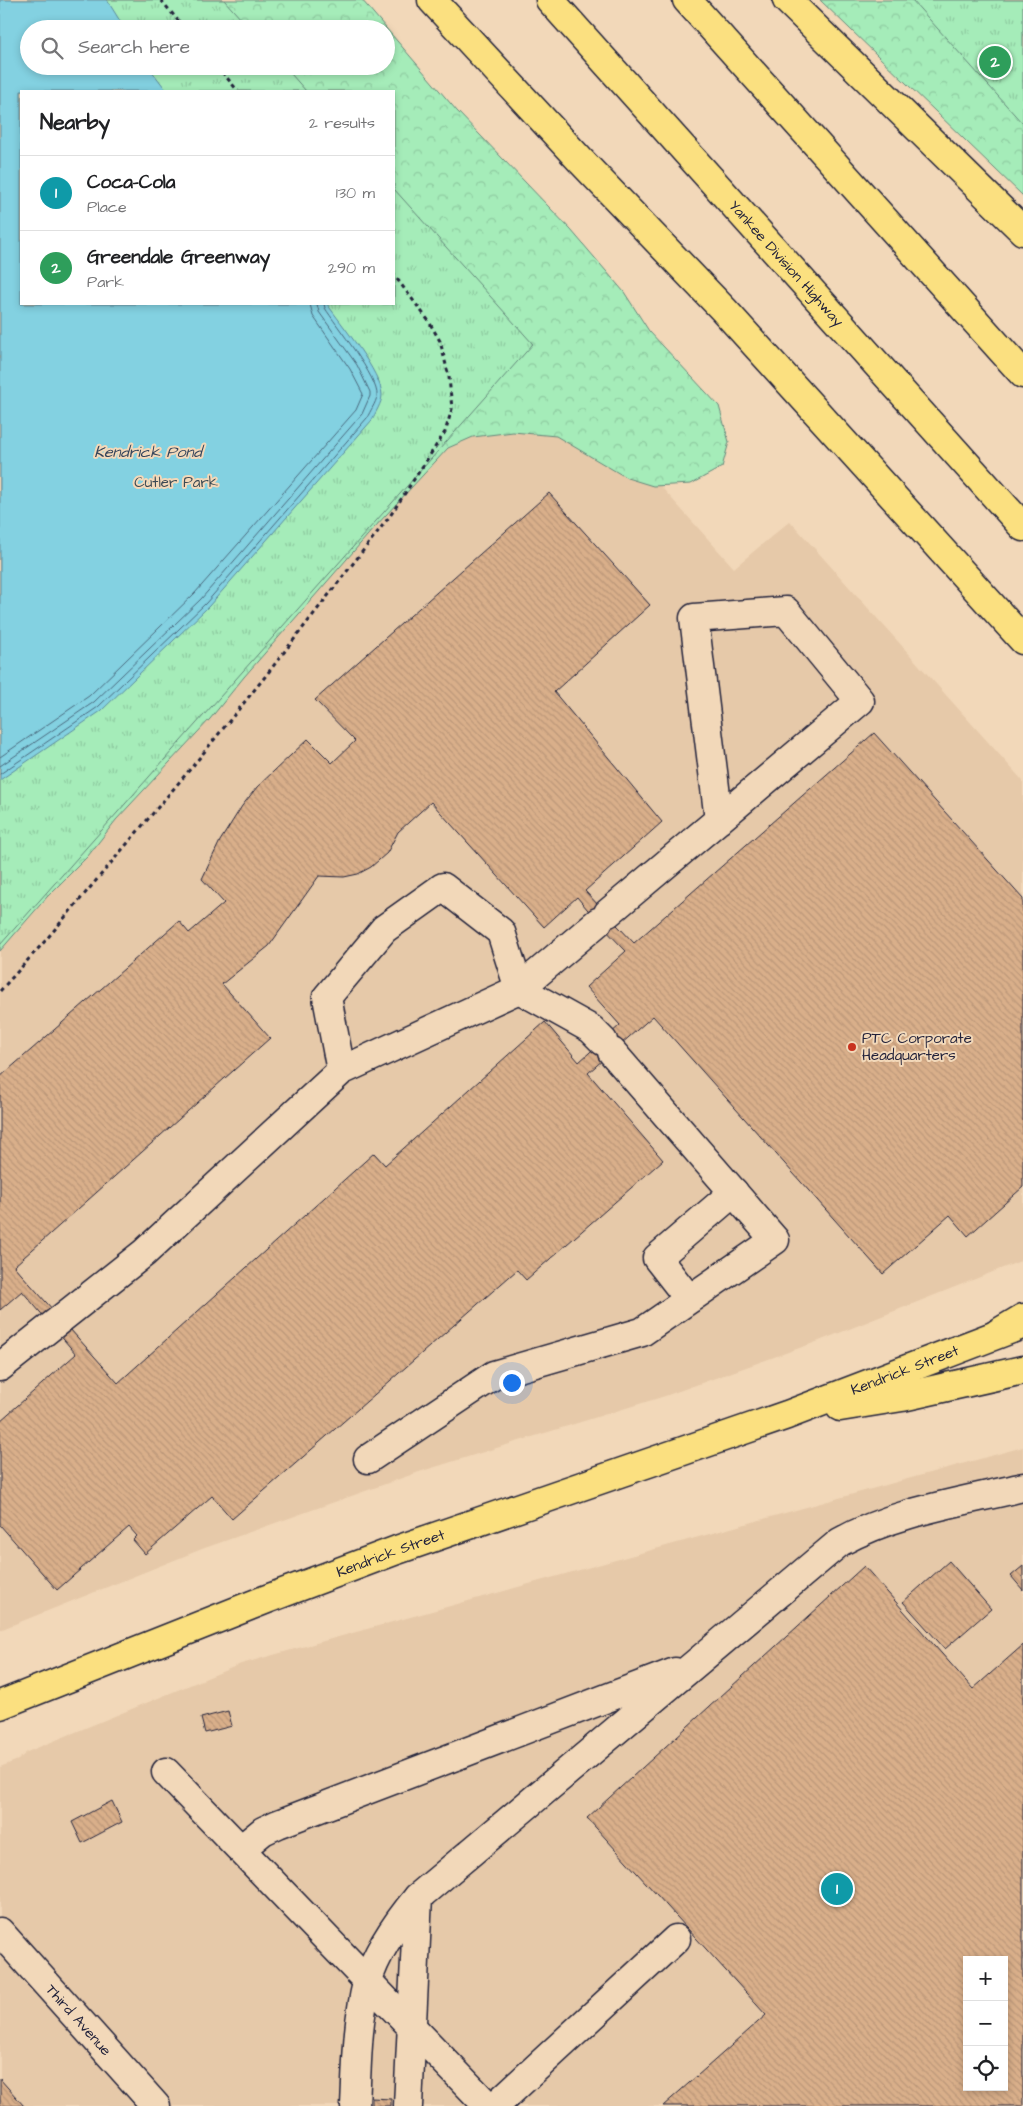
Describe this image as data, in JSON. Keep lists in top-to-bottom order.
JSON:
{
  "streets": {
    "main road": ["Yankee Division Highway", "Kendrick Street"],
    "street": ["Third Avenue"]
  },
  "water": ["Kendrick Pond"],
  "parks": ["Cutler Park"],
  "places": ["PTC Corporate Headquarters"],
  "page": {
    "search": "Search here",
    "pins": ["2", "1"],
    "heading": ["Nearby", "2 results"],
    "list": [
      {
        "mark": "1",
        "name": "Coca-Cola",
        "note": "Place",
        "value": "130 m"
      },
      {
        "mark": "2",
        "name": "Greendale Greenway",
        "note": "Park",
        "value": "290 m"
      }
    ],
    "map_buttons": ["+", "−"]
  }
}
